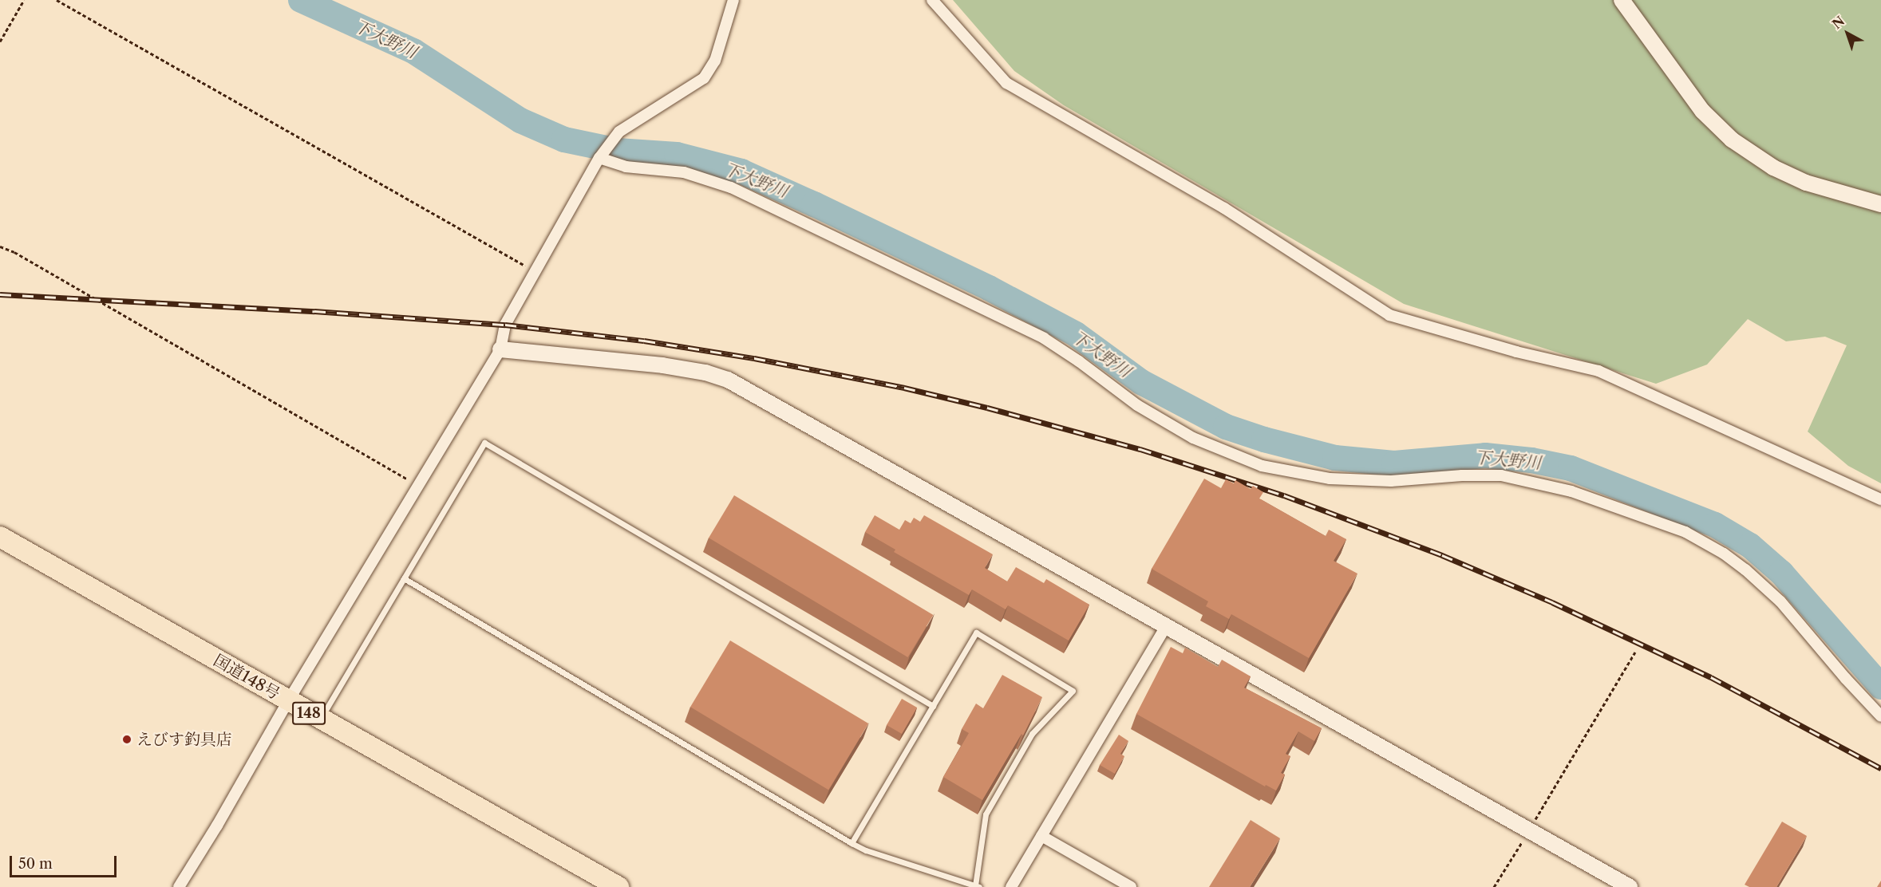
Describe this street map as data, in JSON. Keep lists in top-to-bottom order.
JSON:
{
  "streets": {
    "highway": ["国道148号", "148"]
  },
  "water": ["下大野川"],
  "places": ["えびす釣具店"],
  "scale_bar": "50 m",
  "north": "top left"
}
